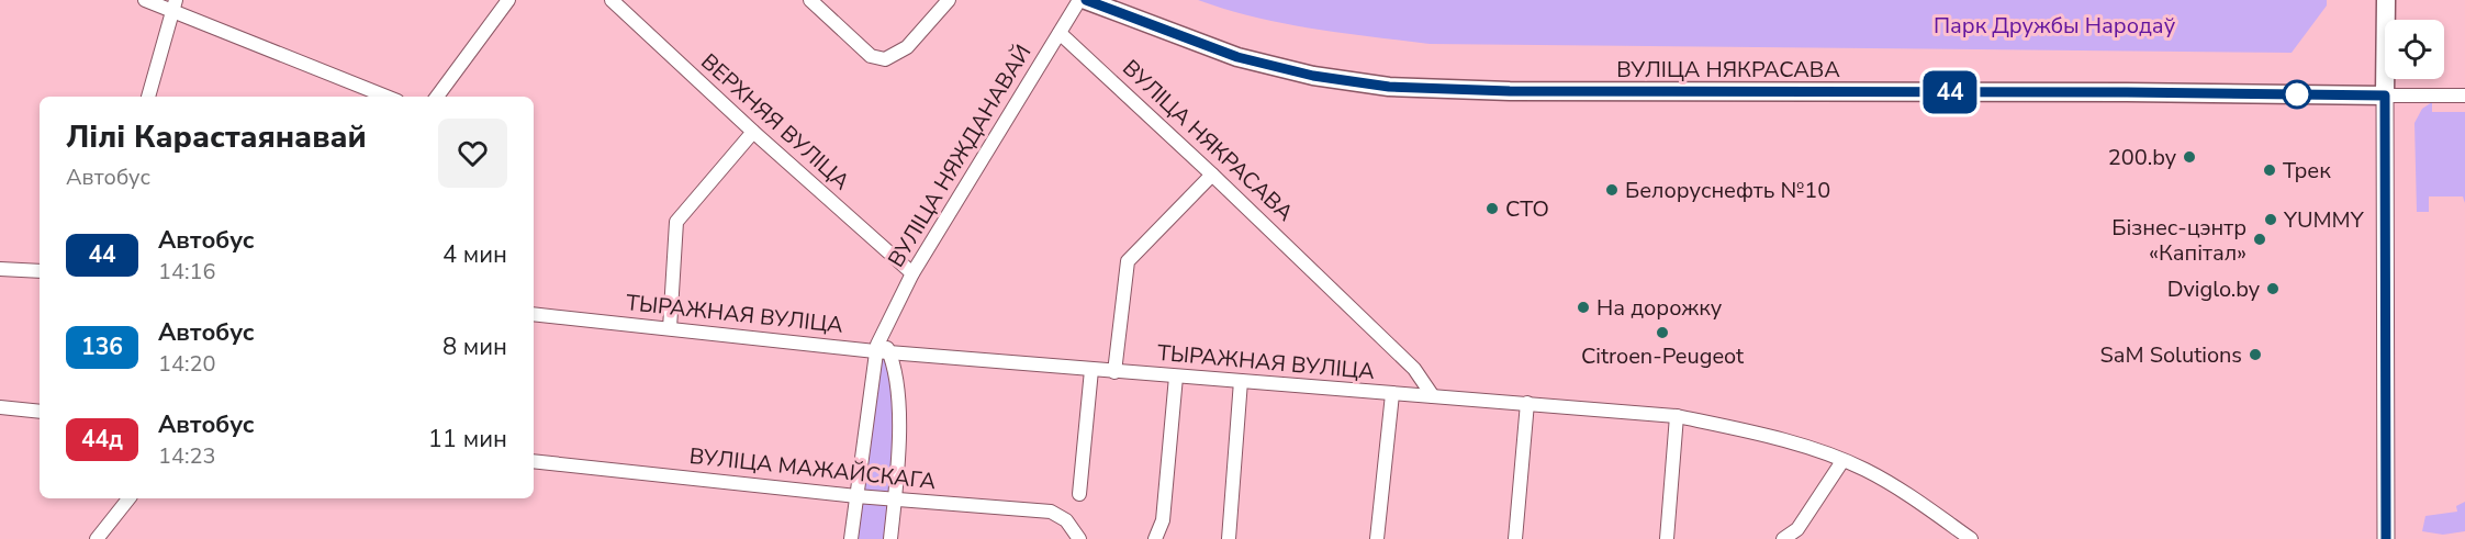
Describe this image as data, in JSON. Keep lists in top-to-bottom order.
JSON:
{
  "streets": {
    "main road": ["ВУЛІЦА НЯКРАСАВА"],
    "street": [
      "ВЕРХНЯЯ ВУЛІЦА",
      "ВУЛІЦА НЯЖДАНАВАЙ",
      "ТЫРАЖНАЯ ВУЛІЦА",
      "ВУЛІЦА МАЖАЙСКАГА"
    ]
  },
  "crossings": [
    ["ВУЛІЦА НЯКРАСАВА", "ВУЛІЦА НЯЖДАНАВАЙ"],
    ["ВУЛІЦА НЯКРАСАВА", "ТЫРАЖНАЯ ВУЛІЦА"],
    ["ВЕРХНЯЯ ВУЛІЦА", "ВУЛІЦА НЯЖДАНАВАЙ"],
    ["ВУЛІЦА НЯЖДАНАВАЙ", "ТЫРАЖНАЯ ВУЛІЦА"],
    ["ВУЛІЦА НЯЖДАНАВАЙ", "ВУЛІЦА МАЖАЙСКАГА"]
  ],
  "parks": ["Парк Дружбы Народаў"],
  "places": [
    "200.by",
    "Трек",
    "Белоруснефть №10",
    "СТО",
    "YUMMY",
    "Бізнес-цэнтр «Капітал»",
    "Dviglo.by",
    "На дорожку",
    "Citroen-Peugeot",
    "SaM Solutions"
  ],
  "lines": ["bus line 44"],
  "page": {
    "on_map": "44",
    "heading": ["Лілі Карастаянавай", "Автобус"],
    "list": [
      {
        "mark": "44",
        "name": "Автобус",
        "note": "14:16",
        "value": "4 мин"
      },
      {
        "mark": "136",
        "name": "Автобус",
        "note": "14:20",
        "value": "8 мин"
      },
      {
        "mark": "44д",
        "name": "Автобус",
        "note": "14:23",
        "value": "11 мин"
      }
    ]
  }
}
